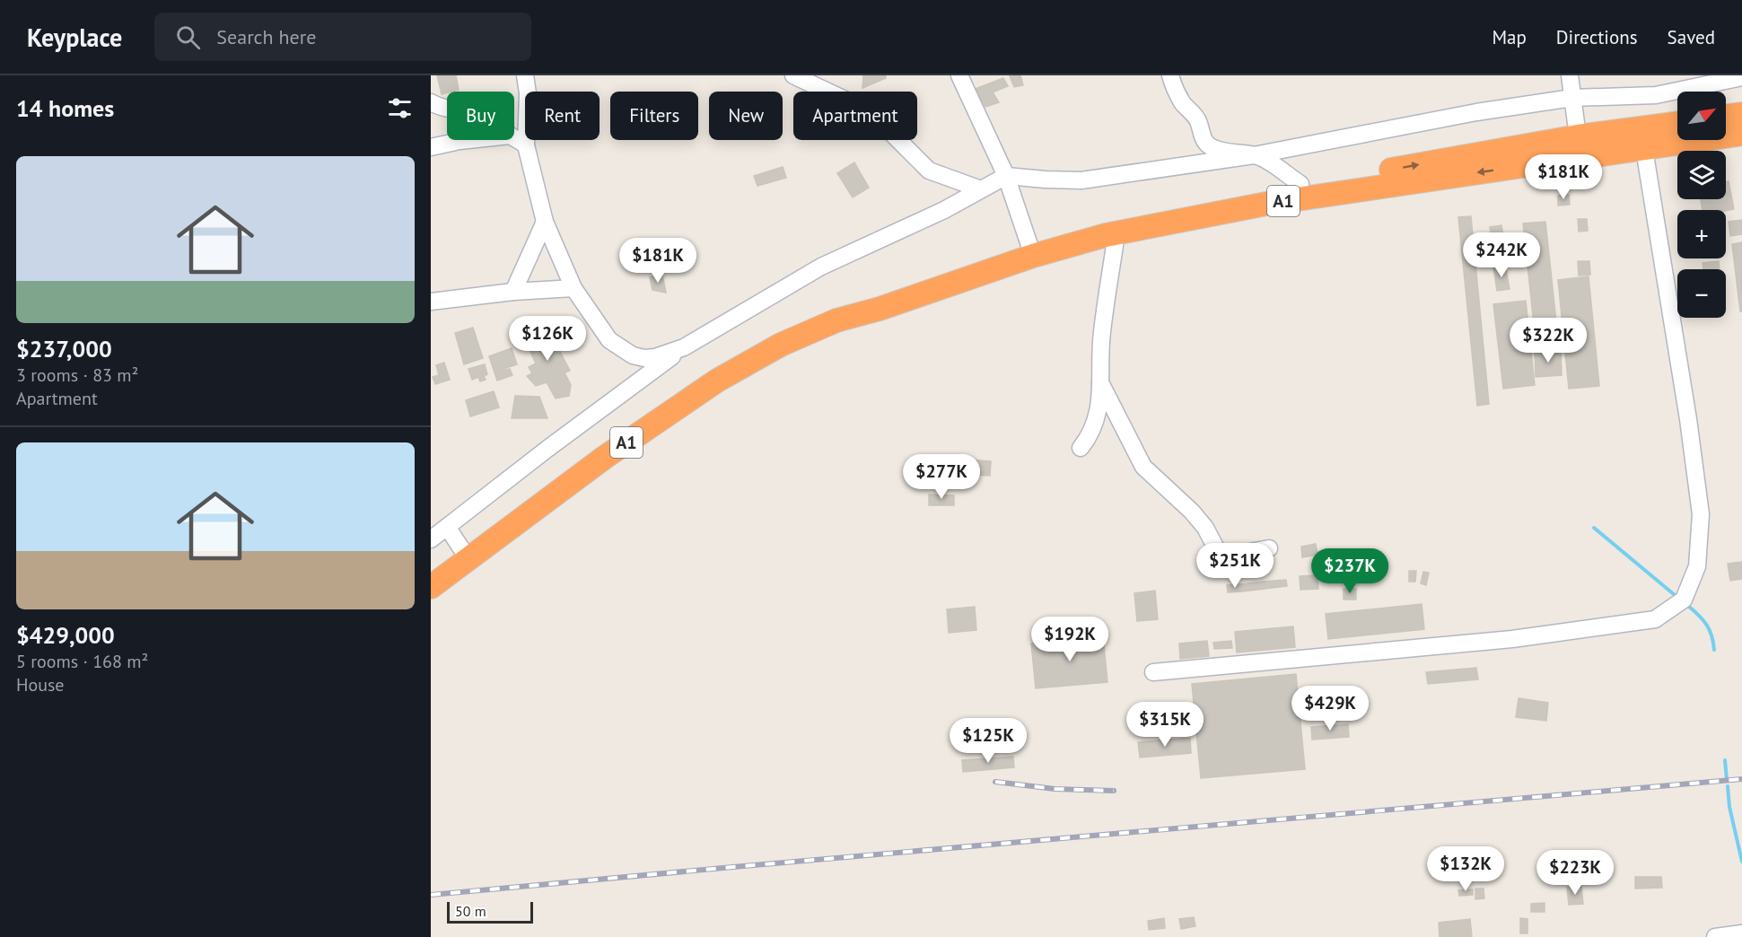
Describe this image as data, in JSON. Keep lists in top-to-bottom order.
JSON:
{
  "streets": {
    "highway": ["A1"]
  },
  "scale_bar": "50 m",
  "north": "top right",
  "page": {
    "header": "Keyplace",
    "search": "Search here",
    "nav": ["Map", "Directions", "Saved"],
    "heading": "14 homes",
    "map_buttons": ["+", "−"],
    "chip": [
      "Buy",
      "Rent",
      "Filters",
      "New",
      "Apartment"
    ],
    "list": [
      {
        "name": "$237,000",
        "note": "3 rooms · 83 m² · Apartment"
      },
      {
        "name": "$429,000",
        "note": "5 rooms · 168 m² · House"
      }
    ],
    "price": [
      "$181K",
      "$242K",
      "$181K",
      "$126K",
      "$322K",
      "$277K",
      "$251K",
      "$237K",
      "$192K",
      "$429K",
      "$315K",
      "$125K",
      "$132K",
      "$223K"
    ],
    "scale": "50 m"
  }
}
